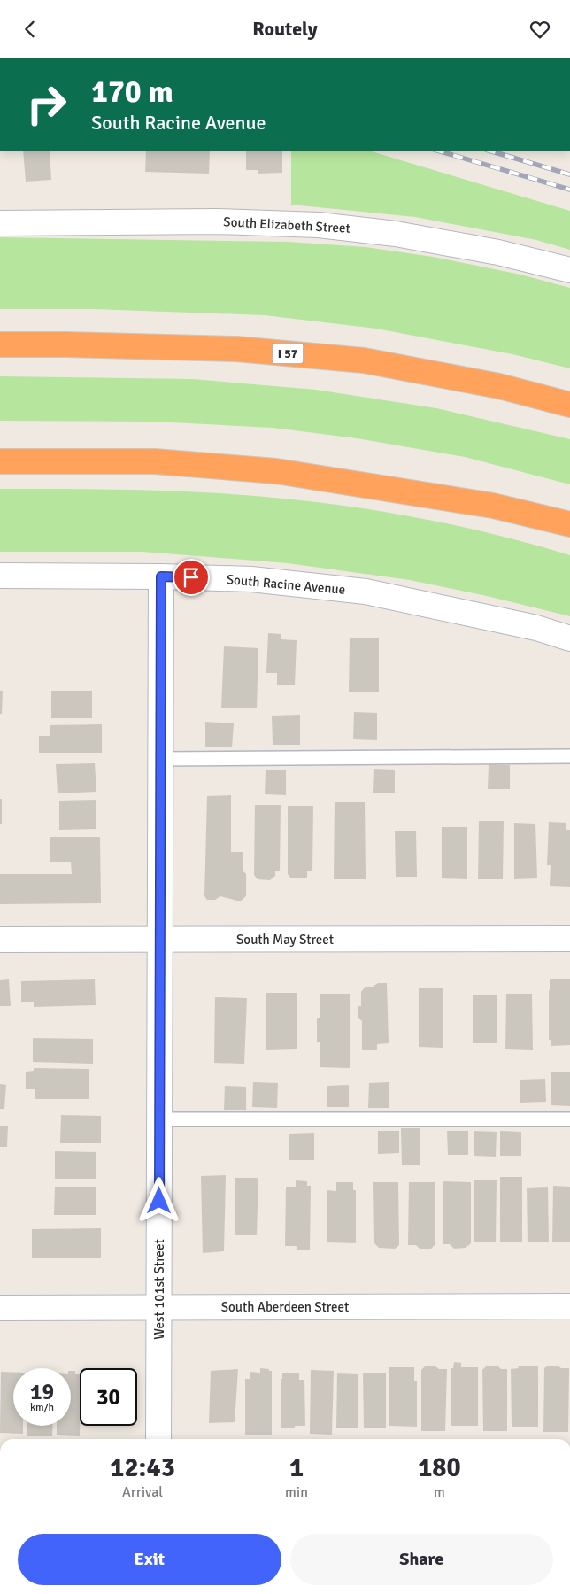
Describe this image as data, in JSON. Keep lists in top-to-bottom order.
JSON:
{
  "streets": {
    "highway": ["I 57"],
    "street": [
      "South Elizabeth Street",
      "South Racine Avenue",
      "South May Street",
      "West 101st Street",
      "South Aberdeen Street"
    ]
  },
  "crossings": [
    ["South Racine Avenue", "West 101st Street"],
    ["South May Street", "West 101st Street"],
    ["West 101st Street", "South Aberdeen Street"]
  ],
  "page": {
    "header": "Routely",
    "turn": ["170 m", "South Racine Avenue"],
    "speed": "19 km/h",
    "limit": "30",
    "eta": [
      "12:43",
      "Arrival",
      "1",
      "min",
      "180",
      "m"
    ],
    "buttons": ["Exit", "Share"]
  }
}
